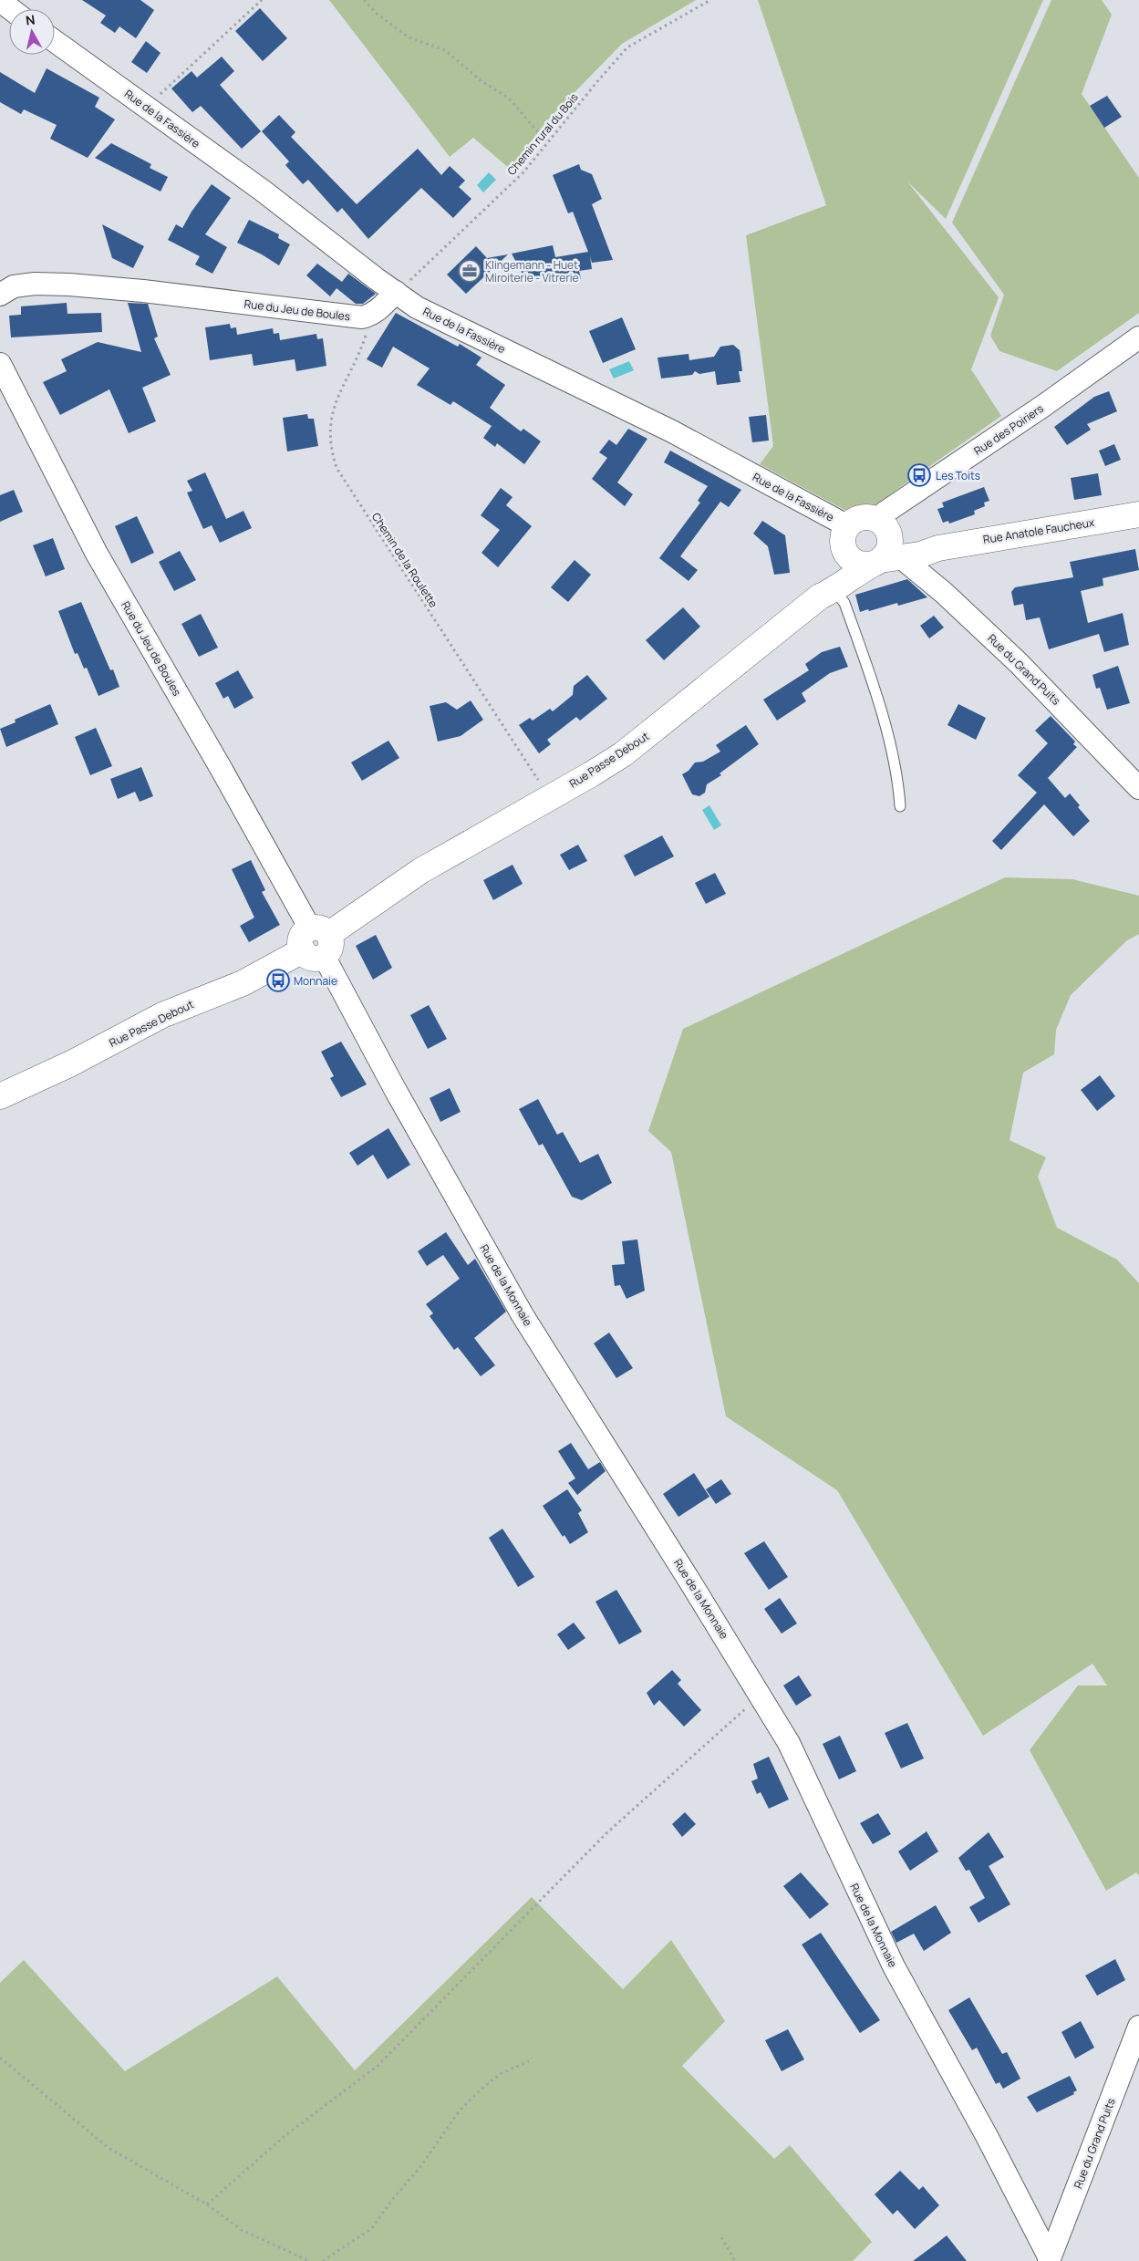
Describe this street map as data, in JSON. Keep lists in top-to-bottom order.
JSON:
{
  "streets": {
    "main road": ["Rue Anatole Faucheux", "Rue Passe Debout"],
    "street": [
      "Rue de la Fassière",
      "Rue du Jeu de Boules",
      "Rue des Poiriers",
      "Rue du Grand Puits",
      "Rue de la Monnaie"
    ],
    "path": ["Chemin rural du Bois", "Chemin de la Roulette"]
  },
  "crossings": [
    ["Rue de la Fassière", "Chemin rural du Bois"],
    ["Rue du Jeu de Boules", "Chemin de la Roulette"],
    ["Rue du Jeu de Boules", "Rue Passe Debout"],
    ["Rue du Jeu de Boules", "Rue de la Monnaie"],
    ["Rue des Poiriers", "Rue Anatole Faucheux"],
    ["Rue des Poiriers", "Rue du Grand Puits"],
    ["Rue des Poiriers", "Rue Passe Debout"],
    ["Rue Anatole Faucheux", "Rue du Grand Puits"],
    ["Rue Anatole Faucheux", "Rue Passe Debout"],
    ["Chemin de la Roulette", "Rue Passe Debout"],
    ["Rue du Grand Puits", "Rue Passe Debout"],
    ["Rue du Grand Puits", "Rue de la Monnaie"],
    ["Rue Passe Debout", "Rue de la Monnaie"]
  ],
  "places": {
    "office": ["Klingemann - Huet Miroiterie - Vitrerie"],
    "bus stop": ["Les Toits", "Monnaie"]
  },
  "north": "top"
}
